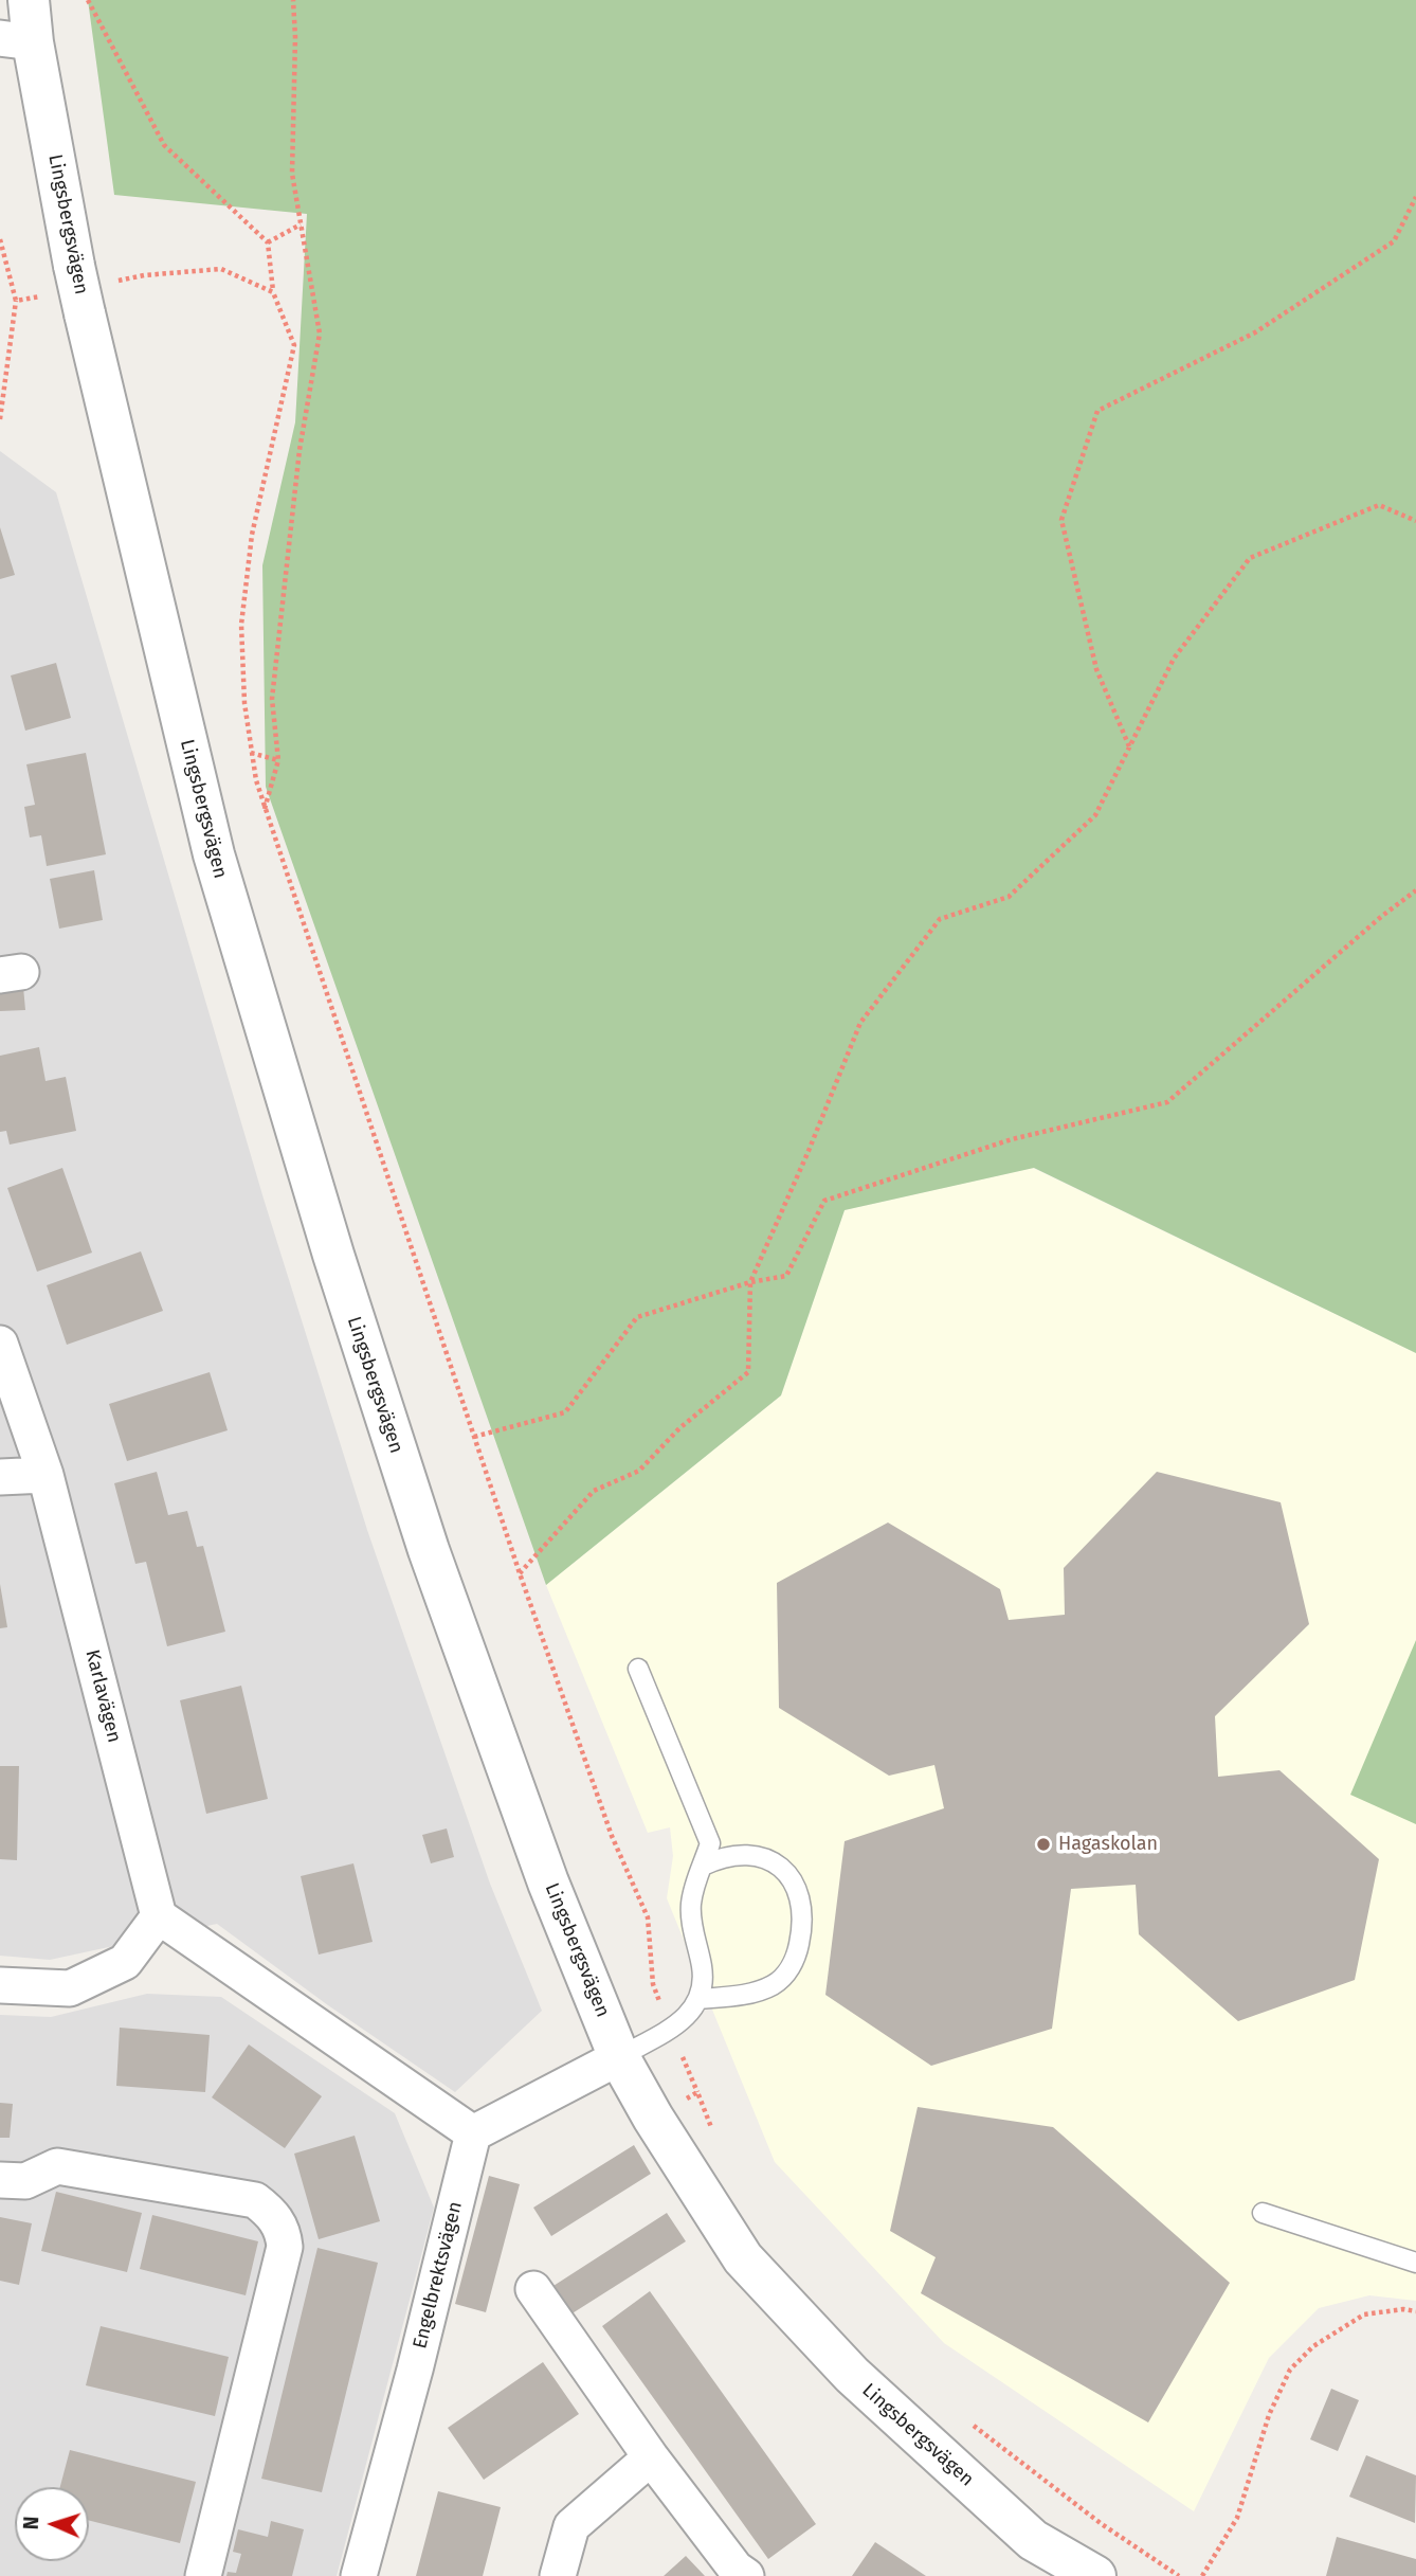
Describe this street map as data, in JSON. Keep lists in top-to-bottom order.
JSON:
{
  "streets": {
    "street": ["Lingsbergsvägen", "Karlavägen", "Engelbrektsvägen"]
  },
  "places": ["Hagaskolan"],
  "north": "left"
}
